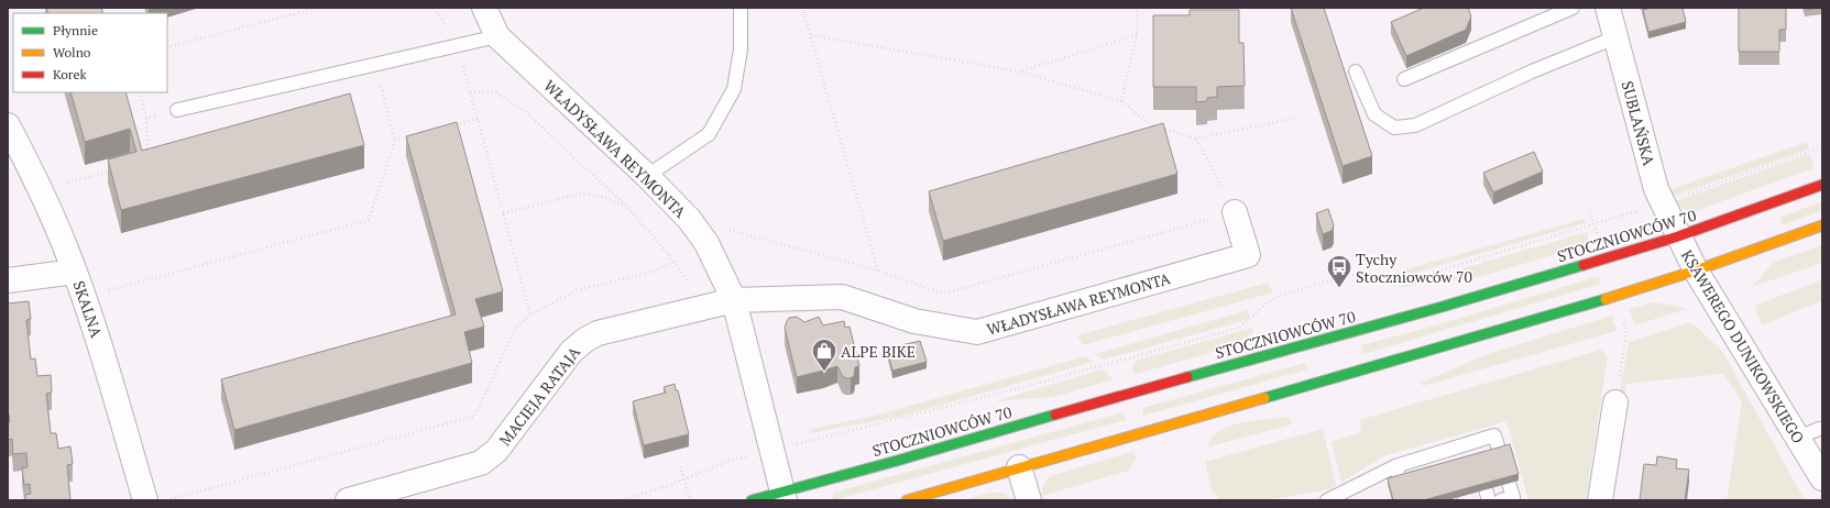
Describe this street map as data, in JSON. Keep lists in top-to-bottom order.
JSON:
{
  "streets": {
    "street": [
      "SUBLAŃSKA",
      "WŁADYSŁAWA REYMONTA",
      "STOCZNIOWCÓW 70",
      "SKALNA",
      "KSAWEREGO DUNIKOWSKIEGO",
      "MACIEJA RATAJA"
    ]
  },
  "crossings": [
    ["SUBLAŃSKA", "STOCZNIOWCÓW 70"],
    ["SUBLAŃSKA", "KSAWEREGO DUNIKOWSKIEGO"],
    ["WŁADYSŁAWA REYMONTA", "STOCZNIOWCÓW 70"],
    ["WŁADYSŁAWA REYMONTA", "MACIEJA RATAJA"],
    ["STOCZNIOWCÓW 70", "KSAWEREGO DUNIKOWSKIEGO"]
  ],
  "places": {
    "bus stop": ["Tychy Stoczniowców 70"],
    "shop": ["ALPE BIKE"]
  },
  "legend": ["Płynnie", "Wolno", "Korek"]
}
